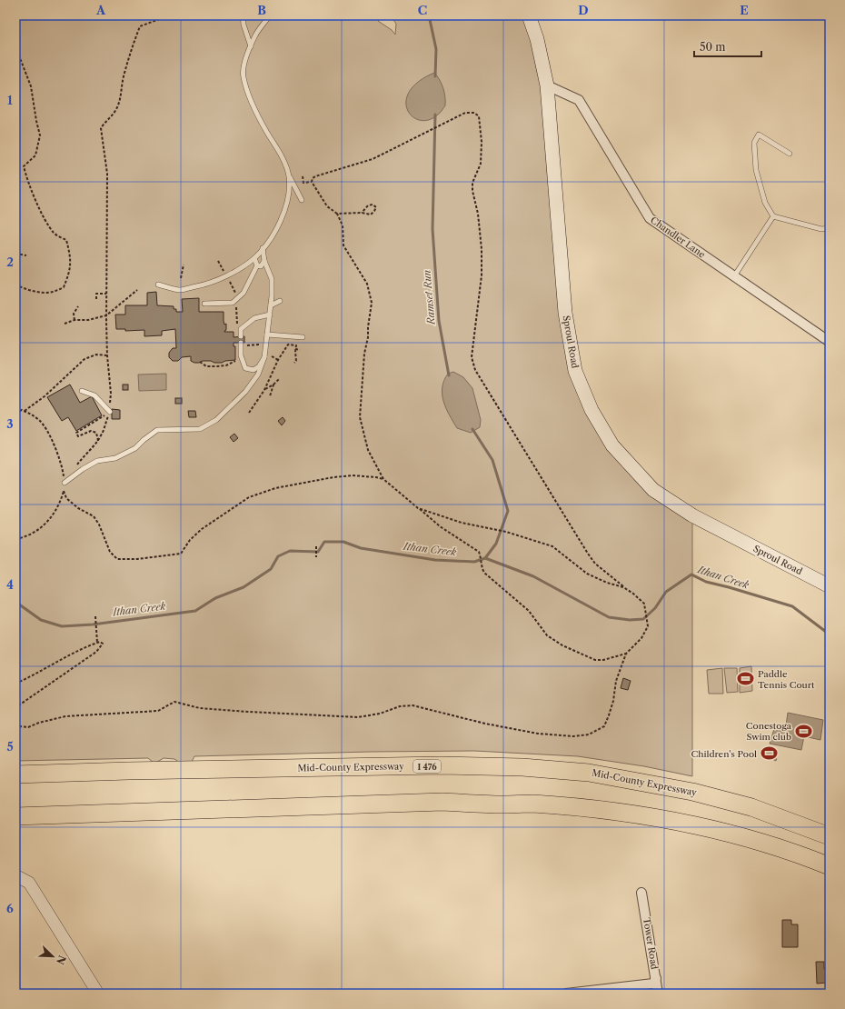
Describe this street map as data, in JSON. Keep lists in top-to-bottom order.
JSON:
{
  "streets": {
    "highway": ["I 476", "Mid-County Expressway"],
    "main road": ["Sproul Road"],
    "street": ["Chandler Lane", "Tower Road"]
  },
  "crossings": [
    ["Chandler Lane", "Sproul Road"]
  ],
  "water": ["Ramset Run", "Ithan Creek"],
  "places": {
    "sports": ["Paddle Tennis Court", "Conestoga Swim club", "Children's Pool"]
  },
  "scale_bar": "50 m",
  "north": "bottom right",
  "grid": {
    "columns": [
      "A",
      "B",
      "C",
      "D",
      "E"
    ],
    "rows": [
      "1",
      "2",
      "3",
      "4",
      "5",
      "6"
    ]
  }
}
